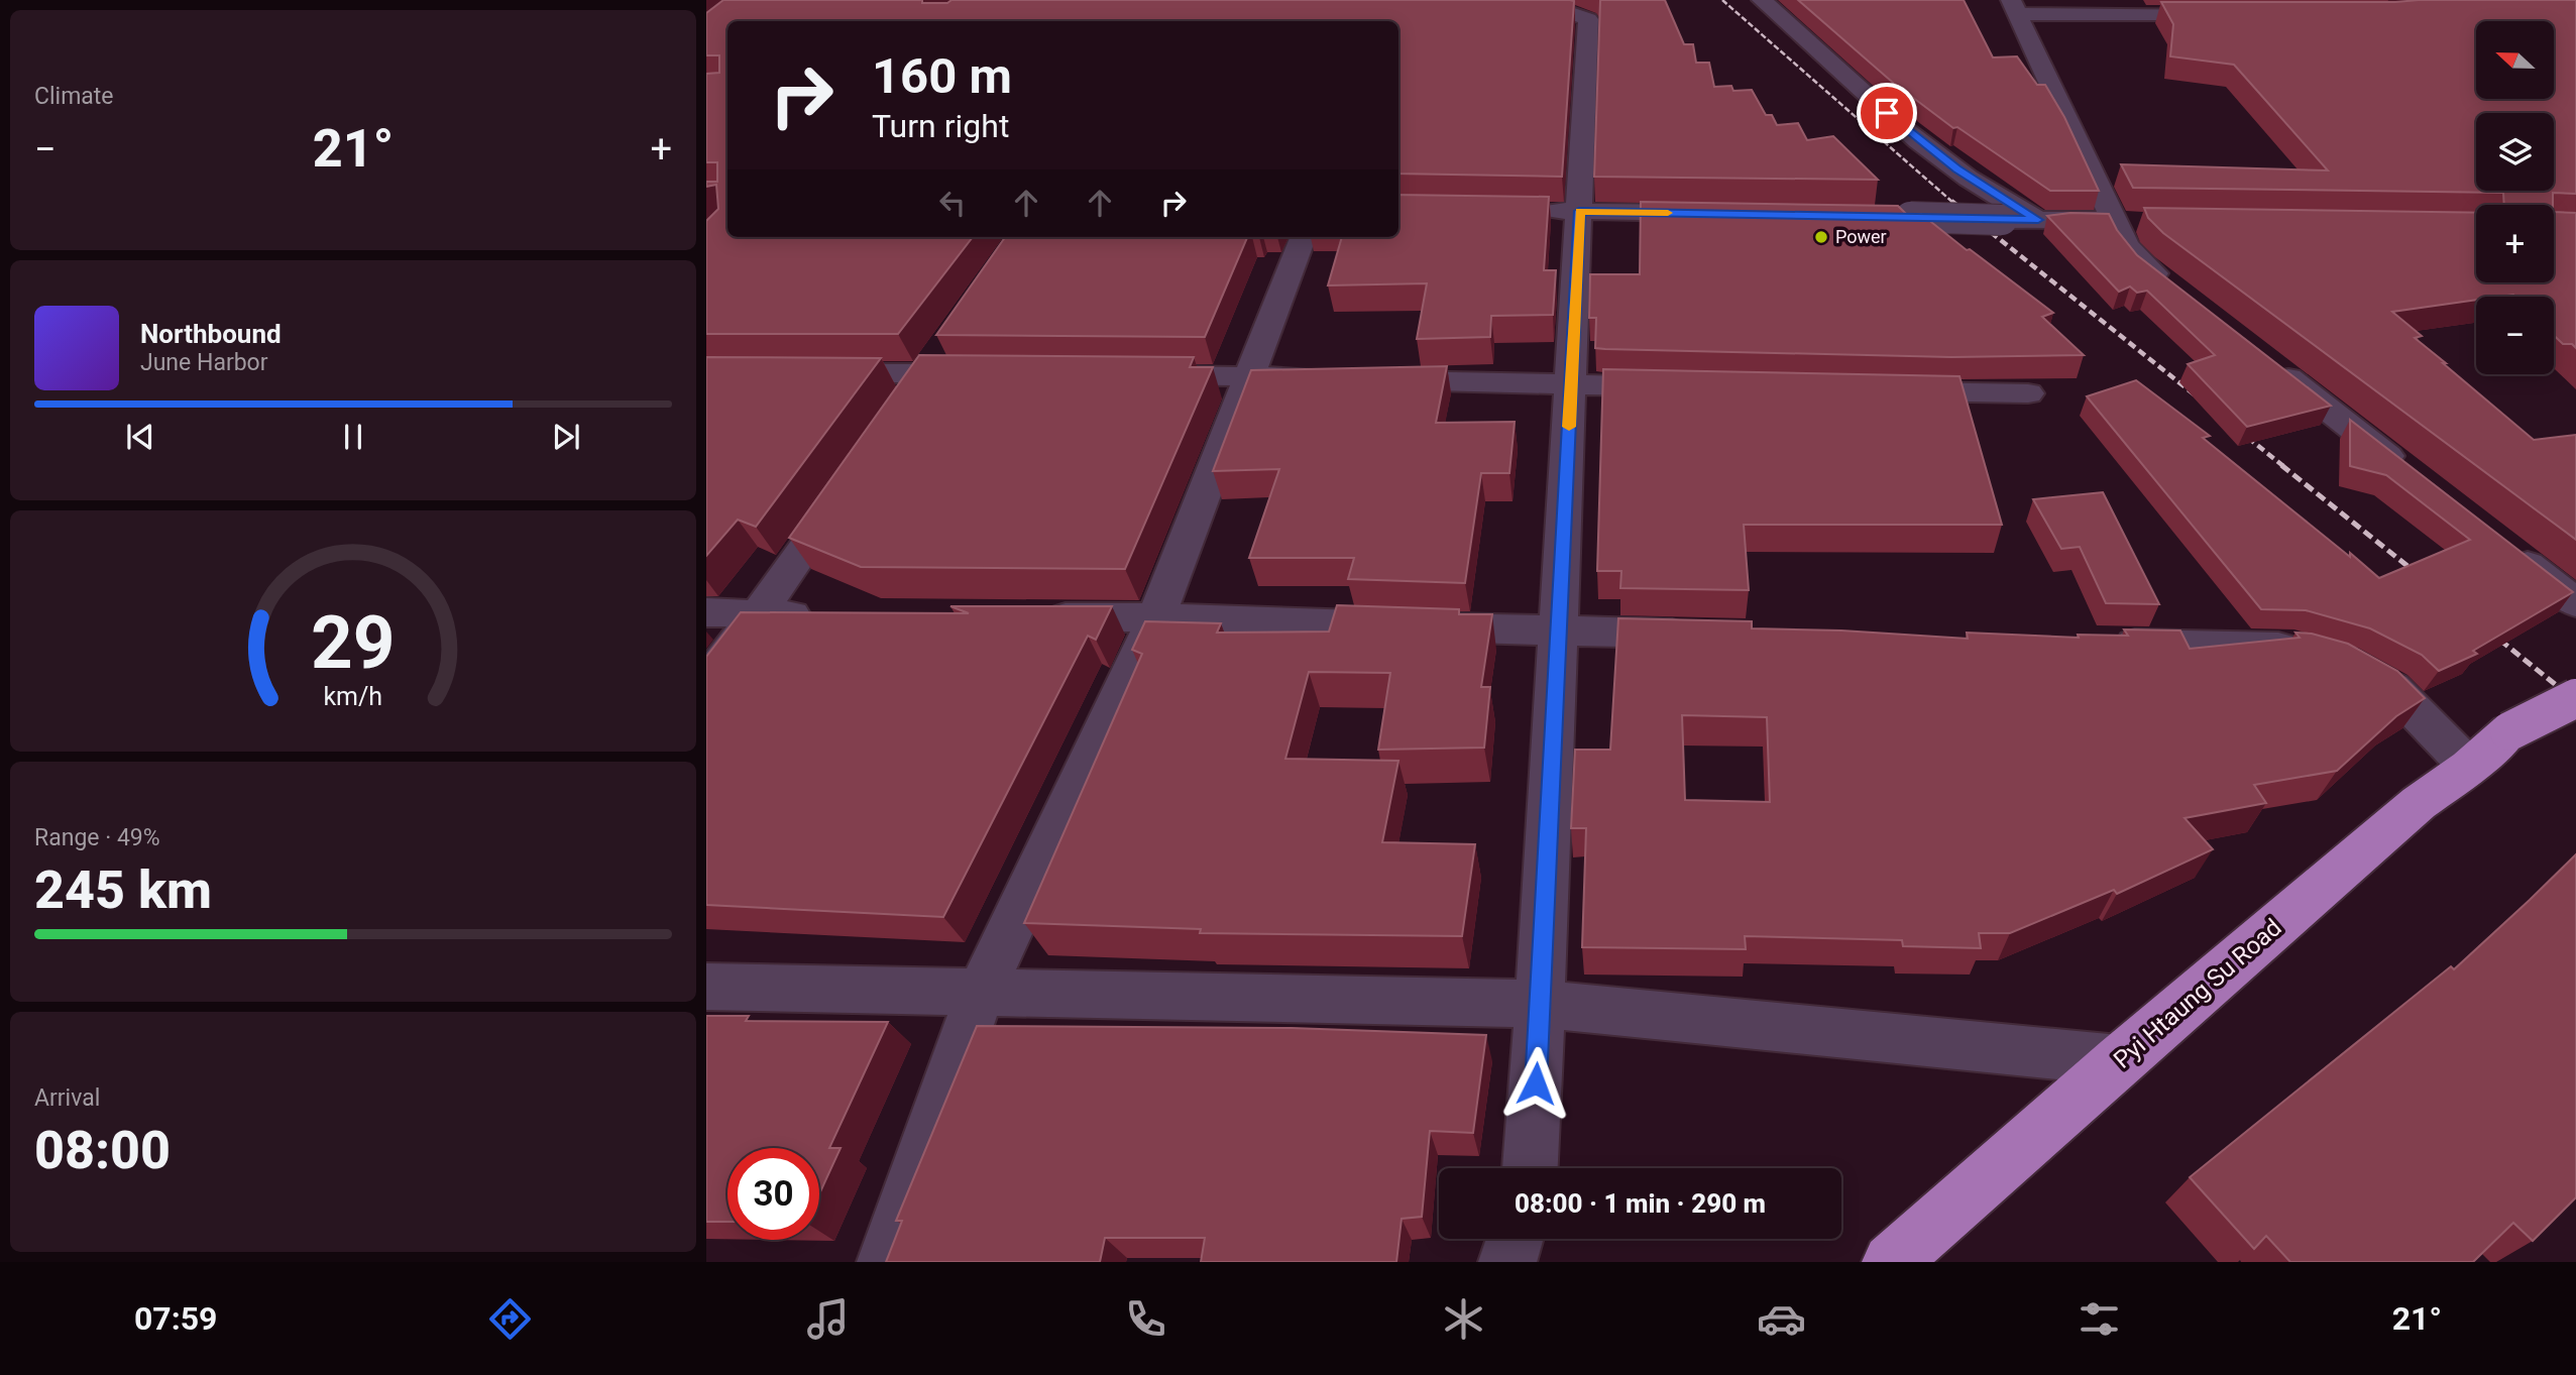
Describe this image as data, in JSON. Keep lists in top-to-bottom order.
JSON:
{
  "streets": {
    "highway": ["Pyi Htaung Su Road"]
  },
  "places": ["Power"],
  "north": "left",
  "page": {
    "tile": [
      "Climate",
      ["Range · 49%", "245 km"],
      ["Arrival", "08:00"]
    ],
    "map_buttons": ["+", "−"],
    "turn": ["160 m", "Turn right"],
    "heat": ["−", "21°", "+"],
    "song": ["Northbound", "June Harbor"],
    "limit": "30",
    "trip": "08:00 · 1 min · 290 m",
    "tabs": ["07:59", "21°"],
    "gauge": ["29", "km/h"]
  }
}
